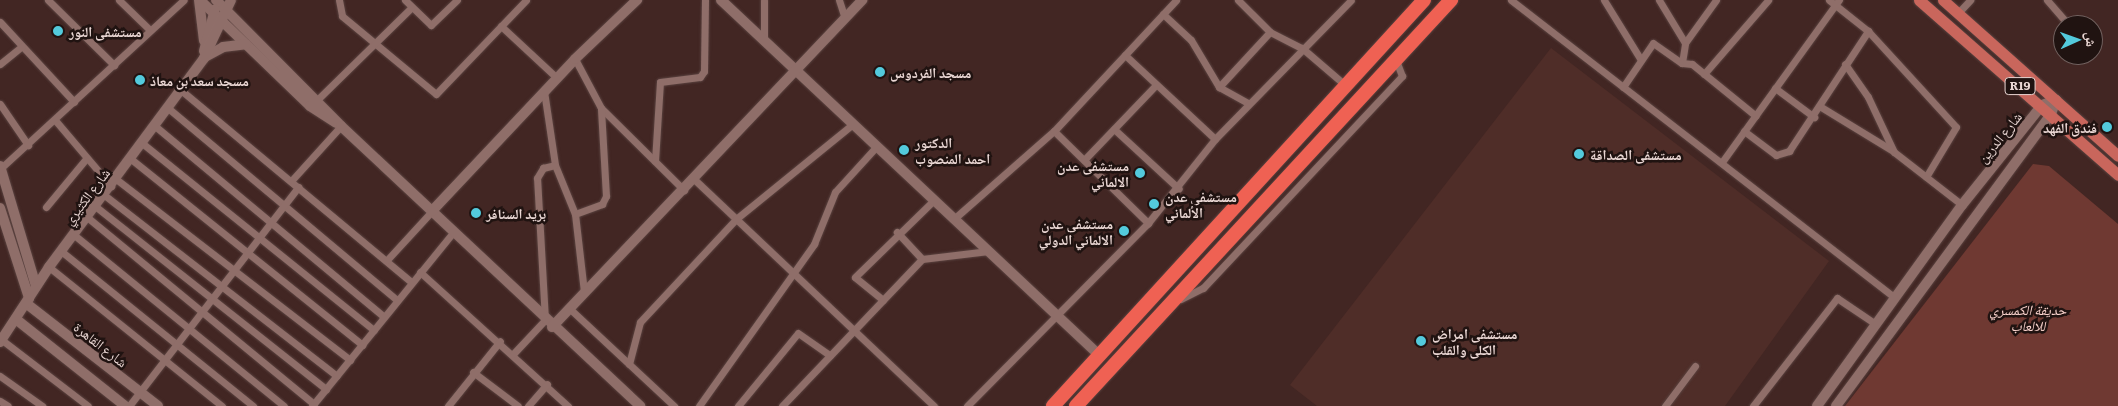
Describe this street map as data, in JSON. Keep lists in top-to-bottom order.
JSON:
{
  "streets": {
    "main road": ["R19"],
    "street": ["شارع الدرين", "شارع الكثيري", "شارع القاهرة"]
  },
  "crossings": [
    ["R19", "شارع الدرين"],
    ["شارع الكثيري", "شارع القاهرة"]
  ],
  "parks": ["حديقة الكمسري للالعاب"],
  "places": [
    "مستشفى النور",
    "مسجد الفردوس",
    "مسجد سعد بن معاذ",
    "فندق الفهد",
    "الدكتور احمد المنصوب",
    "مستشفى الصداقة",
    "مستشفى عدن الالماني",
    "مستشفى عدن الألماني",
    "بريد السنافر",
    "مستشفى عدن الالماني الدولي",
    "مستشفى امراض الكلى والقلب"
  ],
  "north": "right"
}
